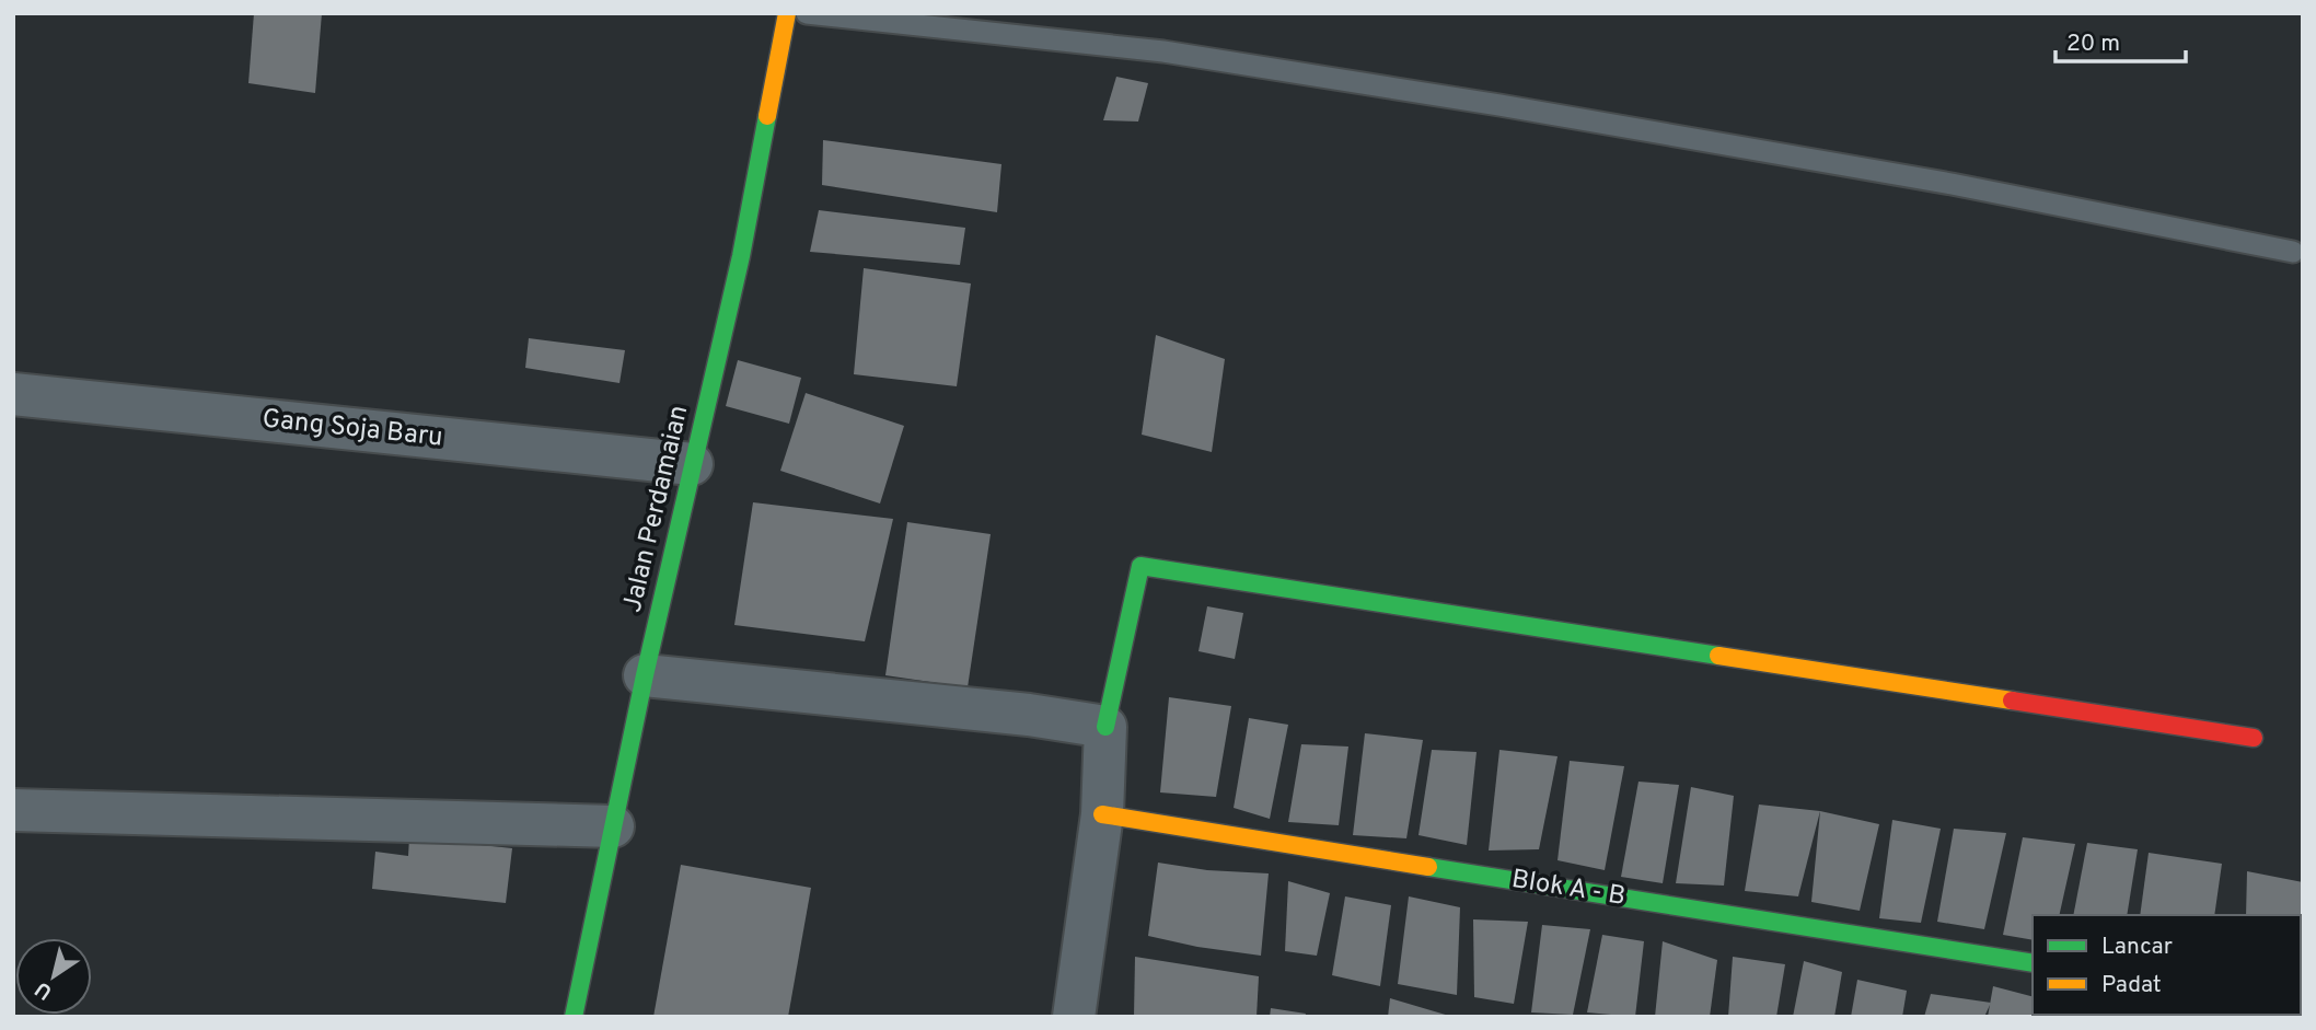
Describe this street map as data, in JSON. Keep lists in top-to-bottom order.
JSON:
{
  "streets": {
    "street": ["Gang Soja Baru", "Jalan Perdamaian", "Blok A - B"]
  },
  "crossings": [
    ["Gang Soja Baru", "Jalan Perdamaian"]
  ],
  "legend": ["Lancar", "Padat"],
  "scale_bar": "20 m",
  "north": "bottom left"
}
